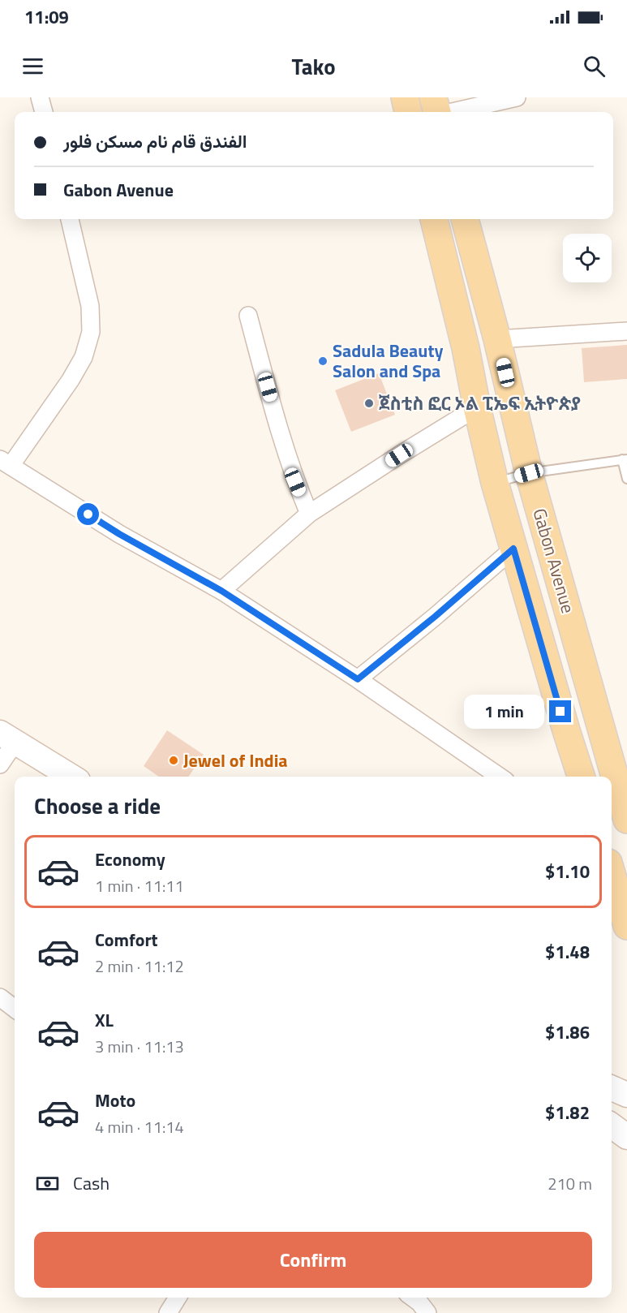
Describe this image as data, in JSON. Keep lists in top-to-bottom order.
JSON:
{
  "streets": {
    "main road": ["Gabon Avenue"]
  },
  "places": ["Sadula Beauty Salon and Spa", "ጀስቲስ ፎር ኦል ፒኤፍ ኢትዮጵያ", "Jewel of India"],
  "page": {
    "status": "11:09",
    "header": "Tako",
    "banner": ["الفندق قام نام مسكن فلور", "Gabon Avenue"],
    "bubble": "1 min",
    "heading": "Choose a ride",
    "list": [
      {
        "name": "Economy",
        "note": "1 min · 11:11",
        "value": "$1.10"
      },
      {
        "name": "Comfort",
        "note": "2 min · 11:12",
        "value": "$1.48"
      },
      {
        "name": "XL",
        "note": "3 min · 11:13",
        "value": "$1.86"
      },
      {
        "name": "Moto",
        "note": "4 min · 11:14",
        "value": "$1.82"
      }
    ],
    "pay": ["Cash", "210 m"],
    "buttons": "Confirm"
  }
}
